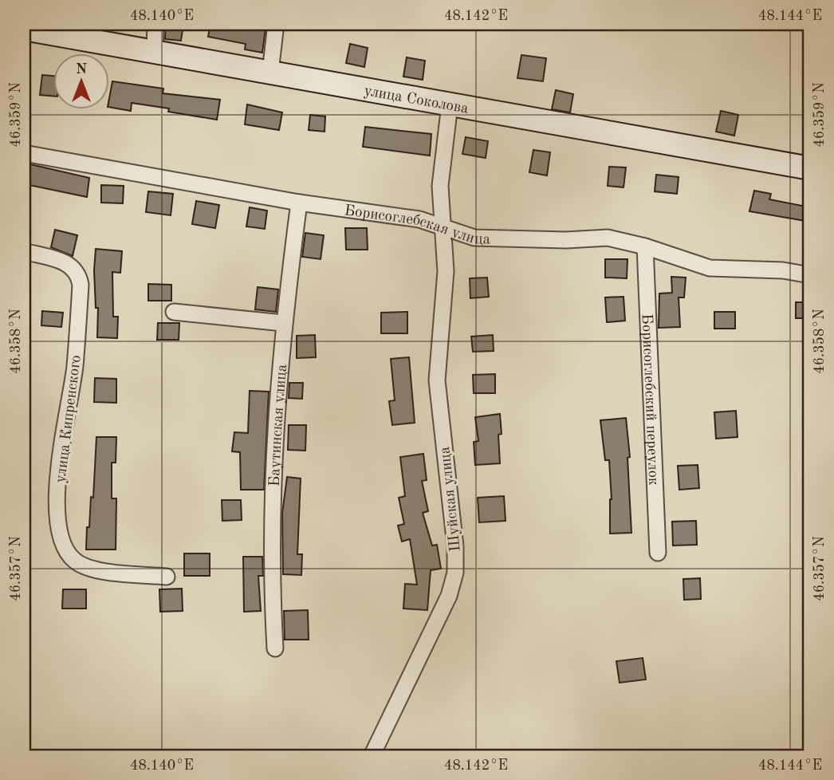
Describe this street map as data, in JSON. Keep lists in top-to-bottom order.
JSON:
{
  "streets": {
    "main road": ["улица Соколова"],
    "street": [
      "Борисоглебская улица",
      "Борисоглебский переулок",
      "улица Кипренского",
      "Баутинская улица",
      "Шуйская улица"
    ]
  },
  "crossings": [
    ["улица Соколова", "Шуйская улица"],
    ["Борисоглебская улица", "Борисоглебский переулок"],
    ["Борисоглебская улица", "Баутинская улица"],
    ["Борисоглебская улица", "Шуйская улица"]
  ],
  "north": "top",
  "coordinates": [
    "48.140°E",
    "48.142°E",
    "48.144°E",
    "46.359°N",
    "46.358°N",
    "46.357°N"
  ]
}
